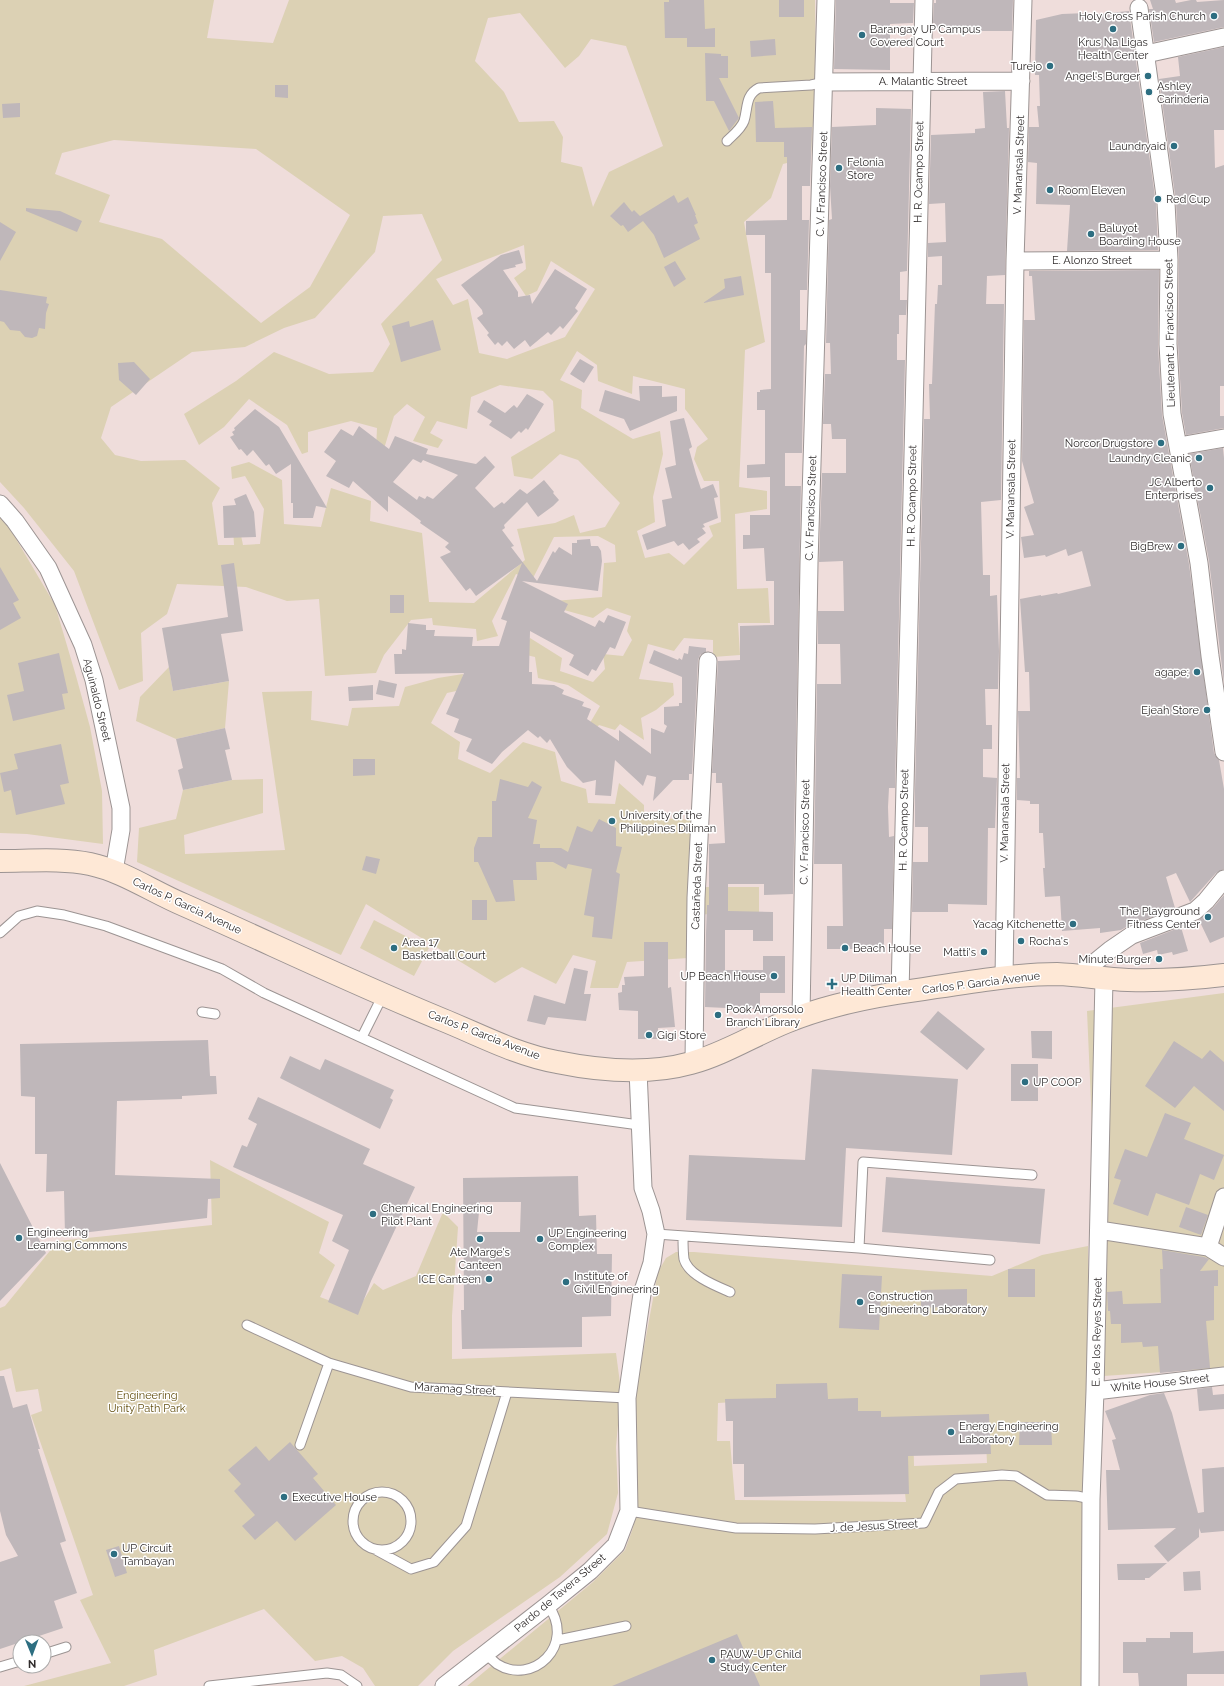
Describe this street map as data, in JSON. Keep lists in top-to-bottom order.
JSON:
{
  "streets": {
    "main road": ["Carlos P. Garcia Avenue"],
    "street": [
      "A. Malantic Street",
      "V. Manansala Street",
      "H. R. Ocampo Street",
      "C. V. Francisco Street",
      "E. Alonzo Street",
      "Lieutenant J. Francisco Street",
      "Aguinaldo Street",
      "Castañeda Street",
      "E. de los Reyes Street",
      "White House Street",
      "Pardo de Tavera Street"
    ],
    "lane": ["Maramag Street", "J. de Jesus Street"]
  },
  "crossings": [
    ["A. Malantic Street", "V. Manansala Street"],
    ["A. Malantic Street", "H. R. Ocampo Street"],
    ["A. Malantic Street", "C. V. Francisco Street"],
    ["V. Manansala Street", "E. Alonzo Street"],
    ["V. Manansala Street", "Carlos P. Garcia Avenue"],
    ["H. R. Ocampo Street", "Carlos P. Garcia Avenue"],
    ["C. V. Francisco Street", "Carlos P. Garcia Avenue"],
    ["E. Alonzo Street", "Lieutenant J. Francisco Street"],
    ["Aguinaldo Street", "Carlos P. Garcia Avenue"],
    ["Castañeda Street", "Carlos P. Garcia Avenue"],
    ["Carlos P. Garcia Avenue", "E. de los Reyes Street"],
    ["Carlos P. Garcia Avenue", "Pardo de Tavera Street"],
    ["E. de los Reyes Street", "White House Street"],
    ["E. de los Reyes Street", "J. de Jesus Street"],
    ["Maramag Street", "Pardo de Tavera Street"],
    ["J. de Jesus Street", "Pardo de Tavera Street"]
  ],
  "parks": ["Engineering Unity Path Park"],
  "places": {
    "other": [
      "Holy Cross Parish Church",
      "Krus Na Ligas Health Center",
      "Barangay UP Campus Covered Court",
      "Turejo",
      "Angel's Burger",
      "Ashley Carinderia",
      "Laundryaid",
      "Felonia Store",
      "Room Eleven",
      "Red Cup",
      "Baluyot Boarding House",
      "Norcor Drugstore",
      "Laundry Cleanic",
      "JC Alberto Enterprises",
      "BigBrew",
      "agape;",
      "Ejeah Store",
      "University of the Philippines Diliman",
      "The Playground Fitness Center",
      "Yacag Kitchenette",
      "Rocha's",
      "Area 17 Basketball Court",
      "Beach House",
      "Matti's",
      "Minute Burger",
      "UP Beach House",
      "Pook Amorsolo Branch Library",
      "Gigi Store",
      "UP COOP",
      "Chemical Engineering Pilot Plant",
      "Engineering Learning Commons",
      "Ate Marge's Canteen",
      "UP Engineering Complex",
      "ICE Canteen",
      "Institute of Civil Engineering",
      "Construction Engineering Laboratory",
      "Energy Engineering Laboratory",
      "Executive House",
      "UP Circuit Tambayan",
      "PAUW-UP Child Study Center"
    ],
    "health": ["UP Diliman Health Center"]
  },
  "north": "bottom"
}
